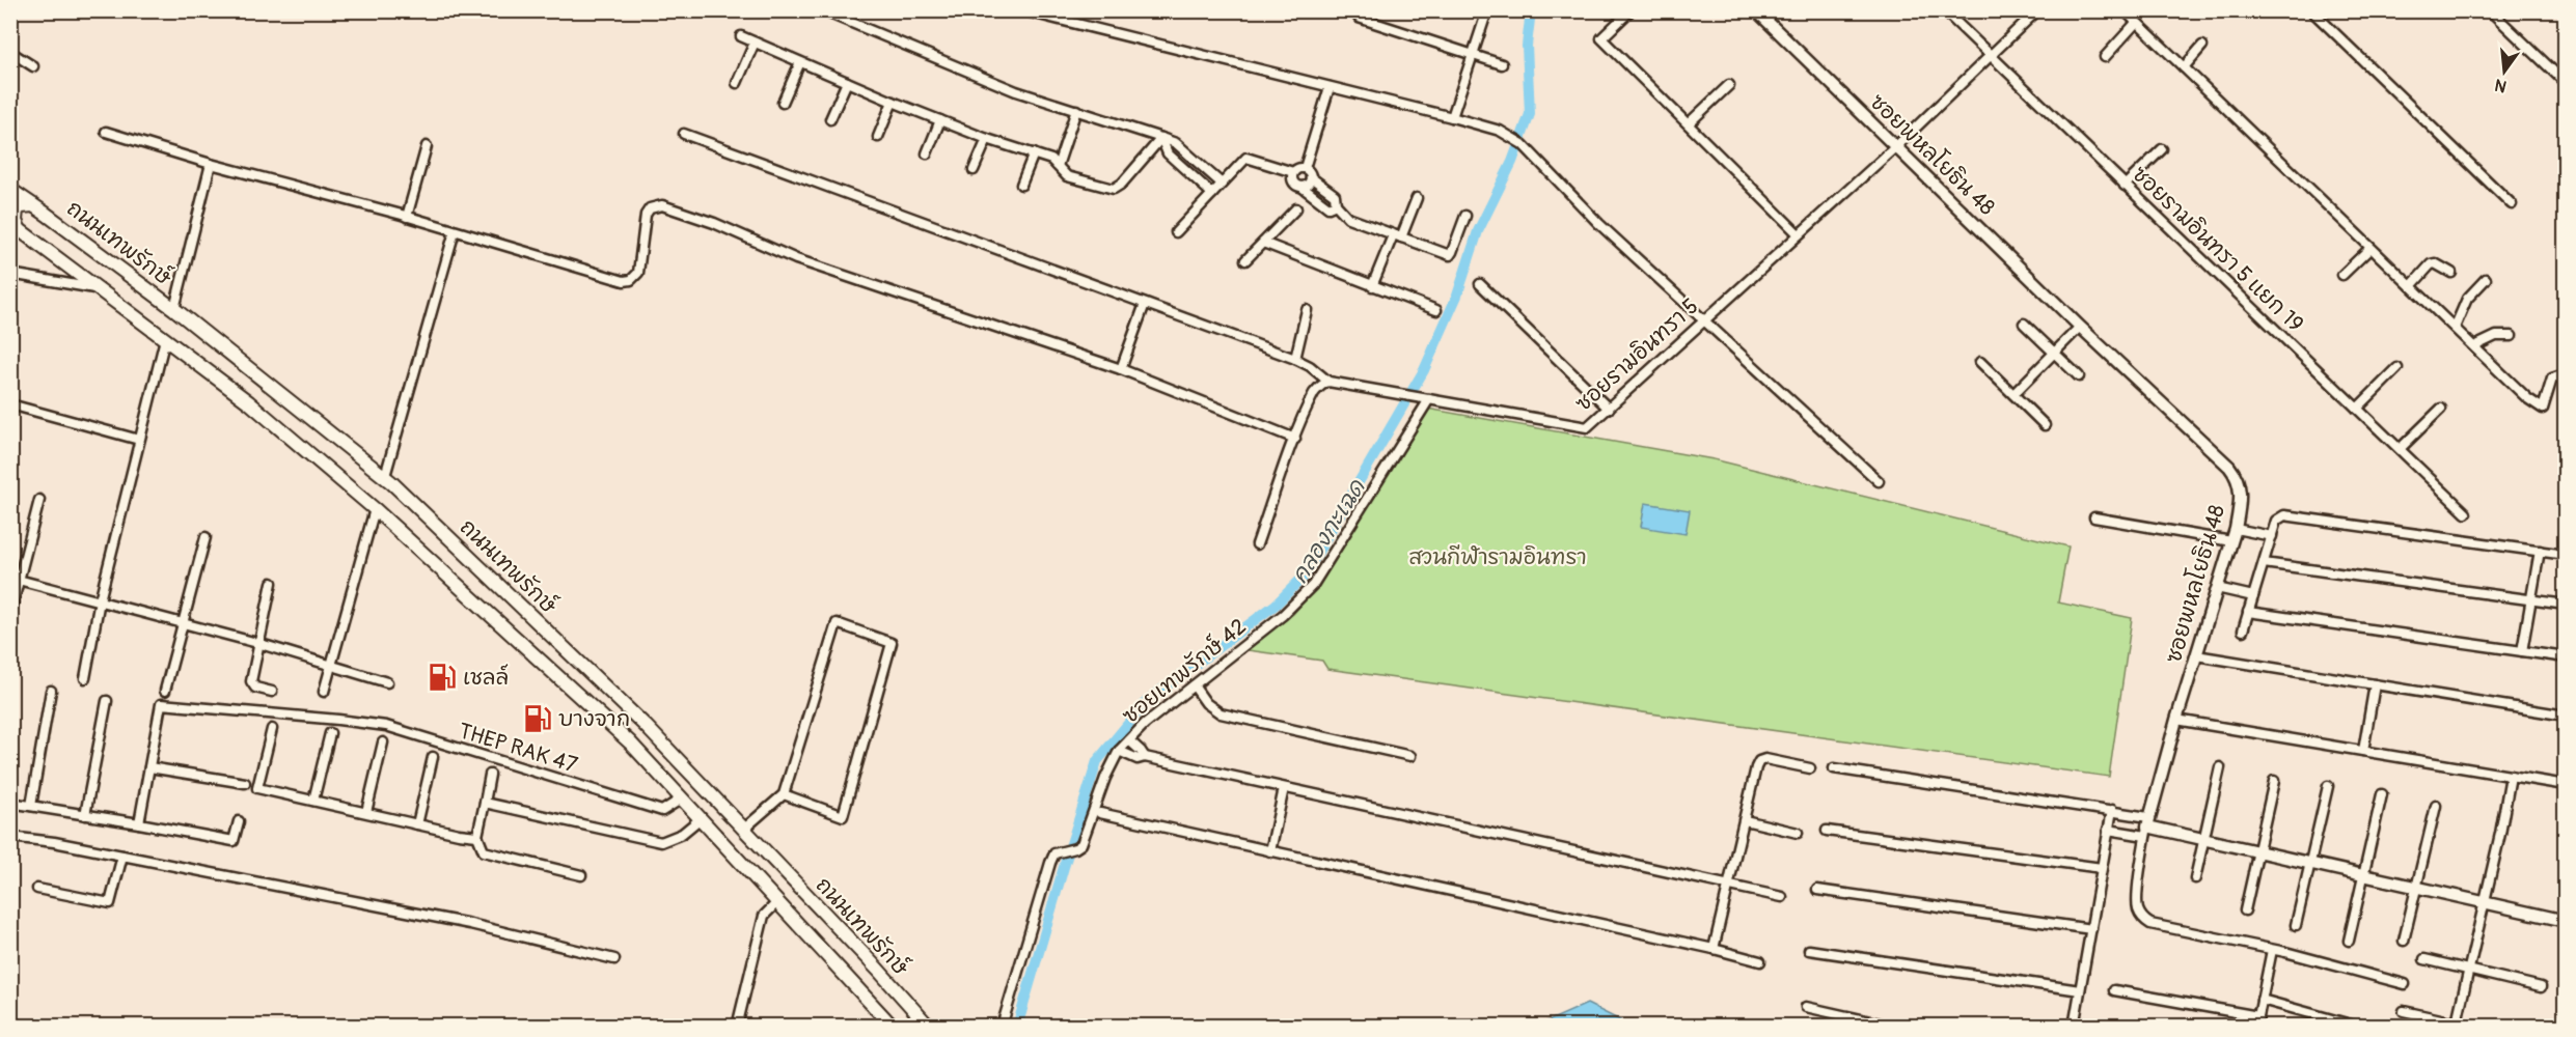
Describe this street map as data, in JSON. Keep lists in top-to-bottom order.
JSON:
{
  "streets": {
    "main road": ["ถนนเทพรักษ์"],
    "street": [
      "ซอยพหลโยธิน 48",
      "ซอยรามอินทรา 5 แยก 19",
      "ซอยรามอินทรา 5",
      "ซอยเทพรักษ์ 42",
      "THEP RAK 47"
    ]
  },
  "crossings": [
    ["ซอยพหลโยธิน 48", "ซอยรามอินทรา 5"],
    ["ถนนเทพรักษ์", "THEP RAK 47"],
    ["ซอยรามอินทรา 5 แยก 19", "ซอยรามอินทรา 5"],
    ["ซอยรามอินทรา 5", "ซอยเทพรักษ์ 42"]
  ],
  "water": ["คลองกะเฉด"],
  "parks": ["สวนกีฬารามอินทรา"],
  "places": {
    "fuel station": ["เชลล์", "บางจาก"]
  },
  "north": "bottom"
}
